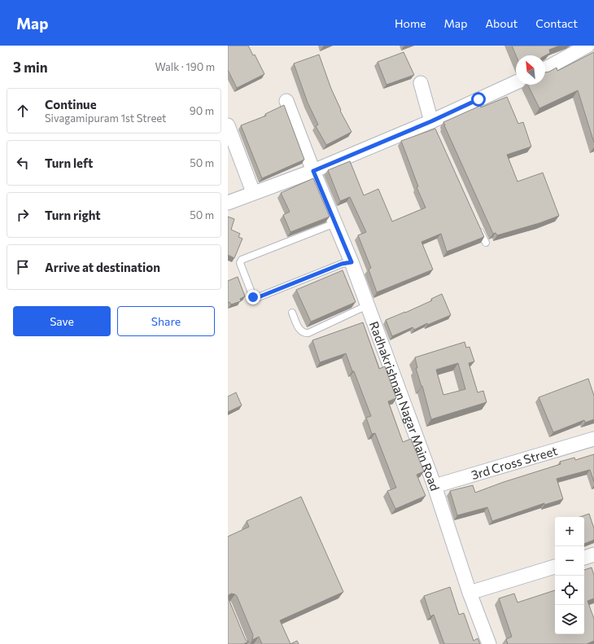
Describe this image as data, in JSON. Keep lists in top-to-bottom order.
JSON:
{
  "streets": {
    "street": ["Radhakrishnan Nagar Main Road", "3rd Cross Street"]
  },
  "crossings": [
    ["Radhakrishnan Nagar Main Road", "3rd Cross Street"]
  ],
  "north": "top left",
  "page": {
    "header": "Map",
    "nav": [
      "Home",
      "Map",
      "About",
      "Contact"
    ],
    "heading": ["3 min", "Walk · 190 m"],
    "list": [
      ["Continue", "Sivagamipuram 1st Street", "90 m"],
      ["Turn left", "50 m"],
      ["Turn right", "50 m"],
      "Arrive at destination"
    ],
    "buttons": ["Save", "Share"],
    "map_buttons": ["+", "−"]
  }
}
